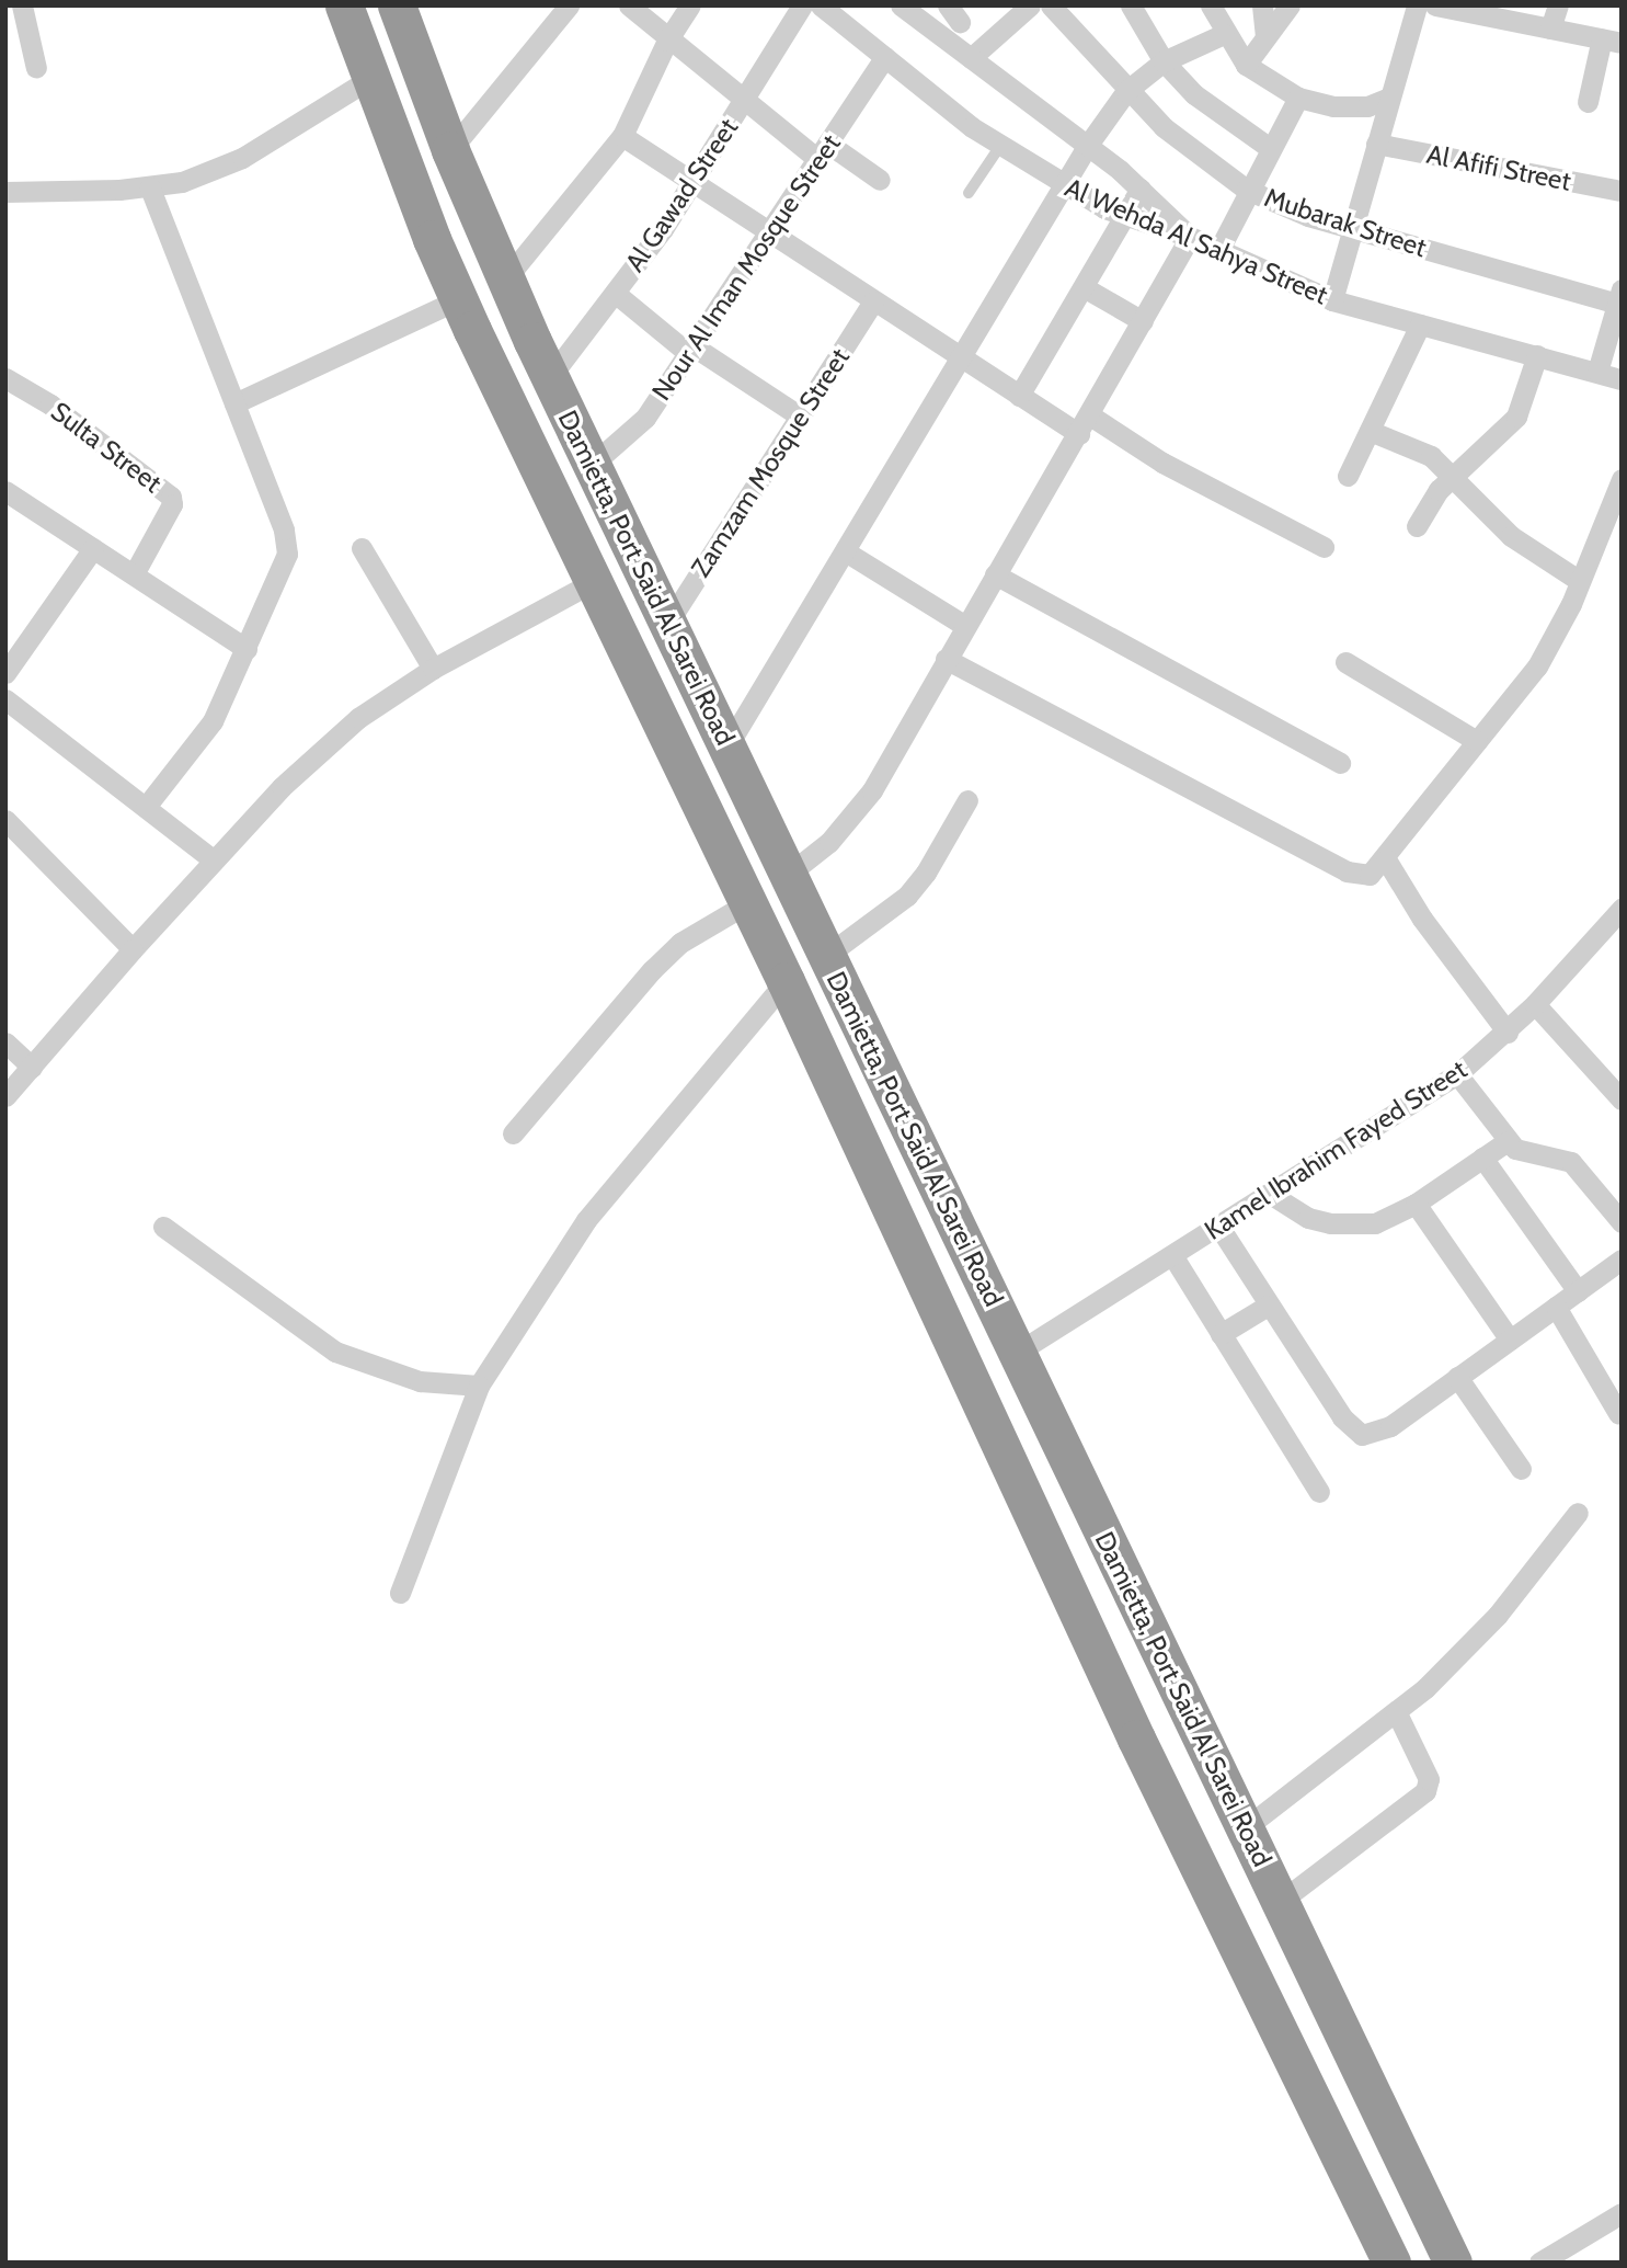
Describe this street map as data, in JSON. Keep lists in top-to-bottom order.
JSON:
{
  "streets": {
    "highway": ["Damietta, Port Said Al Sarei Road"],
    "street": [
      "Al Afifi Street",
      "Al Gawad Street",
      "Mubarak Street",
      "Al Wehda Al Sahya Street",
      "Nour Al Iman Mosque Street",
      "Sulta Street",
      "Zamzam Mosque Street",
      "Kamel Ibrahim Fayed Street"
    ]
  },
  "crossings": [
    ["Al Gawad Street", "Damietta, Port Said Al Sarei Road"],
    ["Al Wehda Al Sahya Street", "Nour Al Iman Mosque Street"],
    ["Nour Al Iman Mosque Street", "Damietta, Port Said Al Sarei Road"],
    ["Zamzam Mosque Street", "Damietta, Port Said Al Sarei Road"],
    ["Damietta, Port Said Al Sarei Road", "Kamel Ibrahim Fayed Street"]
  ]
}
